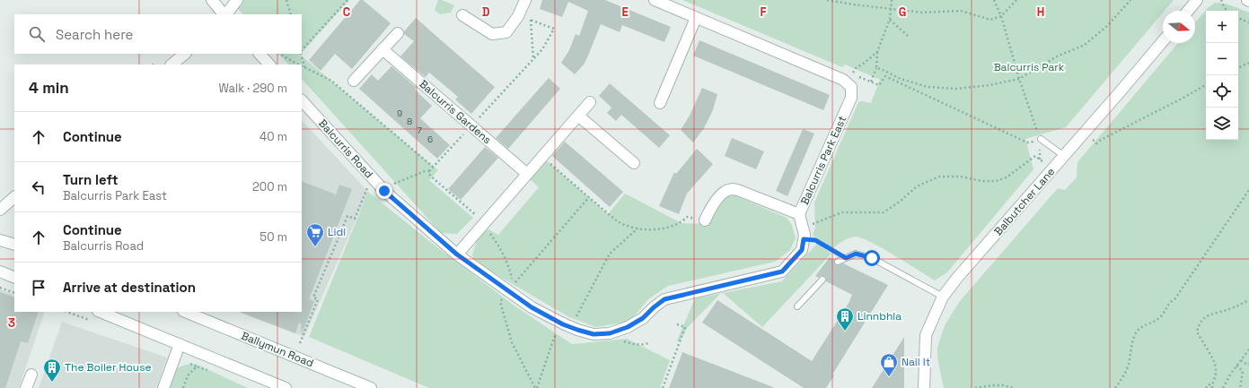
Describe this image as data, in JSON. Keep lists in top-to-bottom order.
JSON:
{
  "streets": {
    "street": [
      "Balcurris Gardens",
      "Balcurris Road",
      "Balcurris Park East",
      "Balbutcher Lane",
      "Ballymun Road"
    ]
  },
  "parks": ["Balcurris Park"],
  "places": {
    "supermarket": ["Lidl"],
    "building": ["Linnbhla", "The Boiler House"],
    "shop": ["Nail It"]
  },
  "house_numbers": [
    "9",
    "8",
    "7",
    "6"
  ],
  "north": "right",
  "page": {
    "map_buttons": ["+", "−"],
    "search": "Search here",
    "heading": ["4 min", "Walk · 290 m"],
    "list": [
      ["Continue", "40 m"],
      ["Turn left", "Balcurris Park East", "200 m"],
      ["Continue", "Balcurris Road", "50 m"],
      "Arrive at destination"
    ]
  },
  "grid": {
    "columns": [
      "C",
      "D",
      "E",
      "F",
      "G",
      "H"
    ],
    "rows": ["3"]
  }
}
